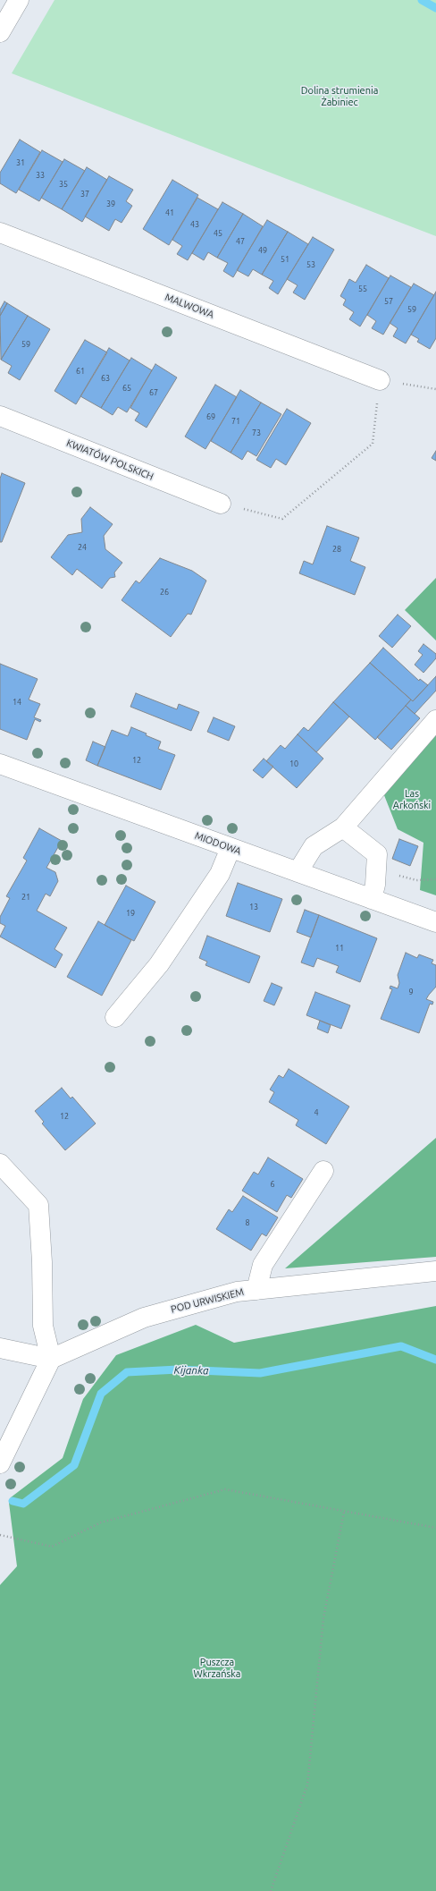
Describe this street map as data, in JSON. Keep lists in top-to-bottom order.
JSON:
{
  "streets": {
    "street": [
      "MALWOWA",
      "KWIATÓW POLSKICH",
      "MIODOWA",
      "POD URWISKIEM"
    ]
  },
  "water": ["Kijanka"],
  "parks": ["Dolina strumienia Żabiniec", "Las Arkoński", "Puszcza Wkrzańska"],
  "house_numbers": [
    "31",
    "33",
    "35",
    "37",
    "39",
    "41",
    "43",
    "45",
    "47",
    "49",
    "51",
    "53",
    "55",
    "57",
    "59",
    "59",
    "61",
    "63",
    "65",
    "67",
    "69",
    "71",
    "73",
    "24",
    "28",
    "26",
    "14",
    "12",
    "10",
    "21",
    "13",
    "19",
    "11",
    "9",
    "4",
    "12",
    "6",
    "8"
  ]
}
